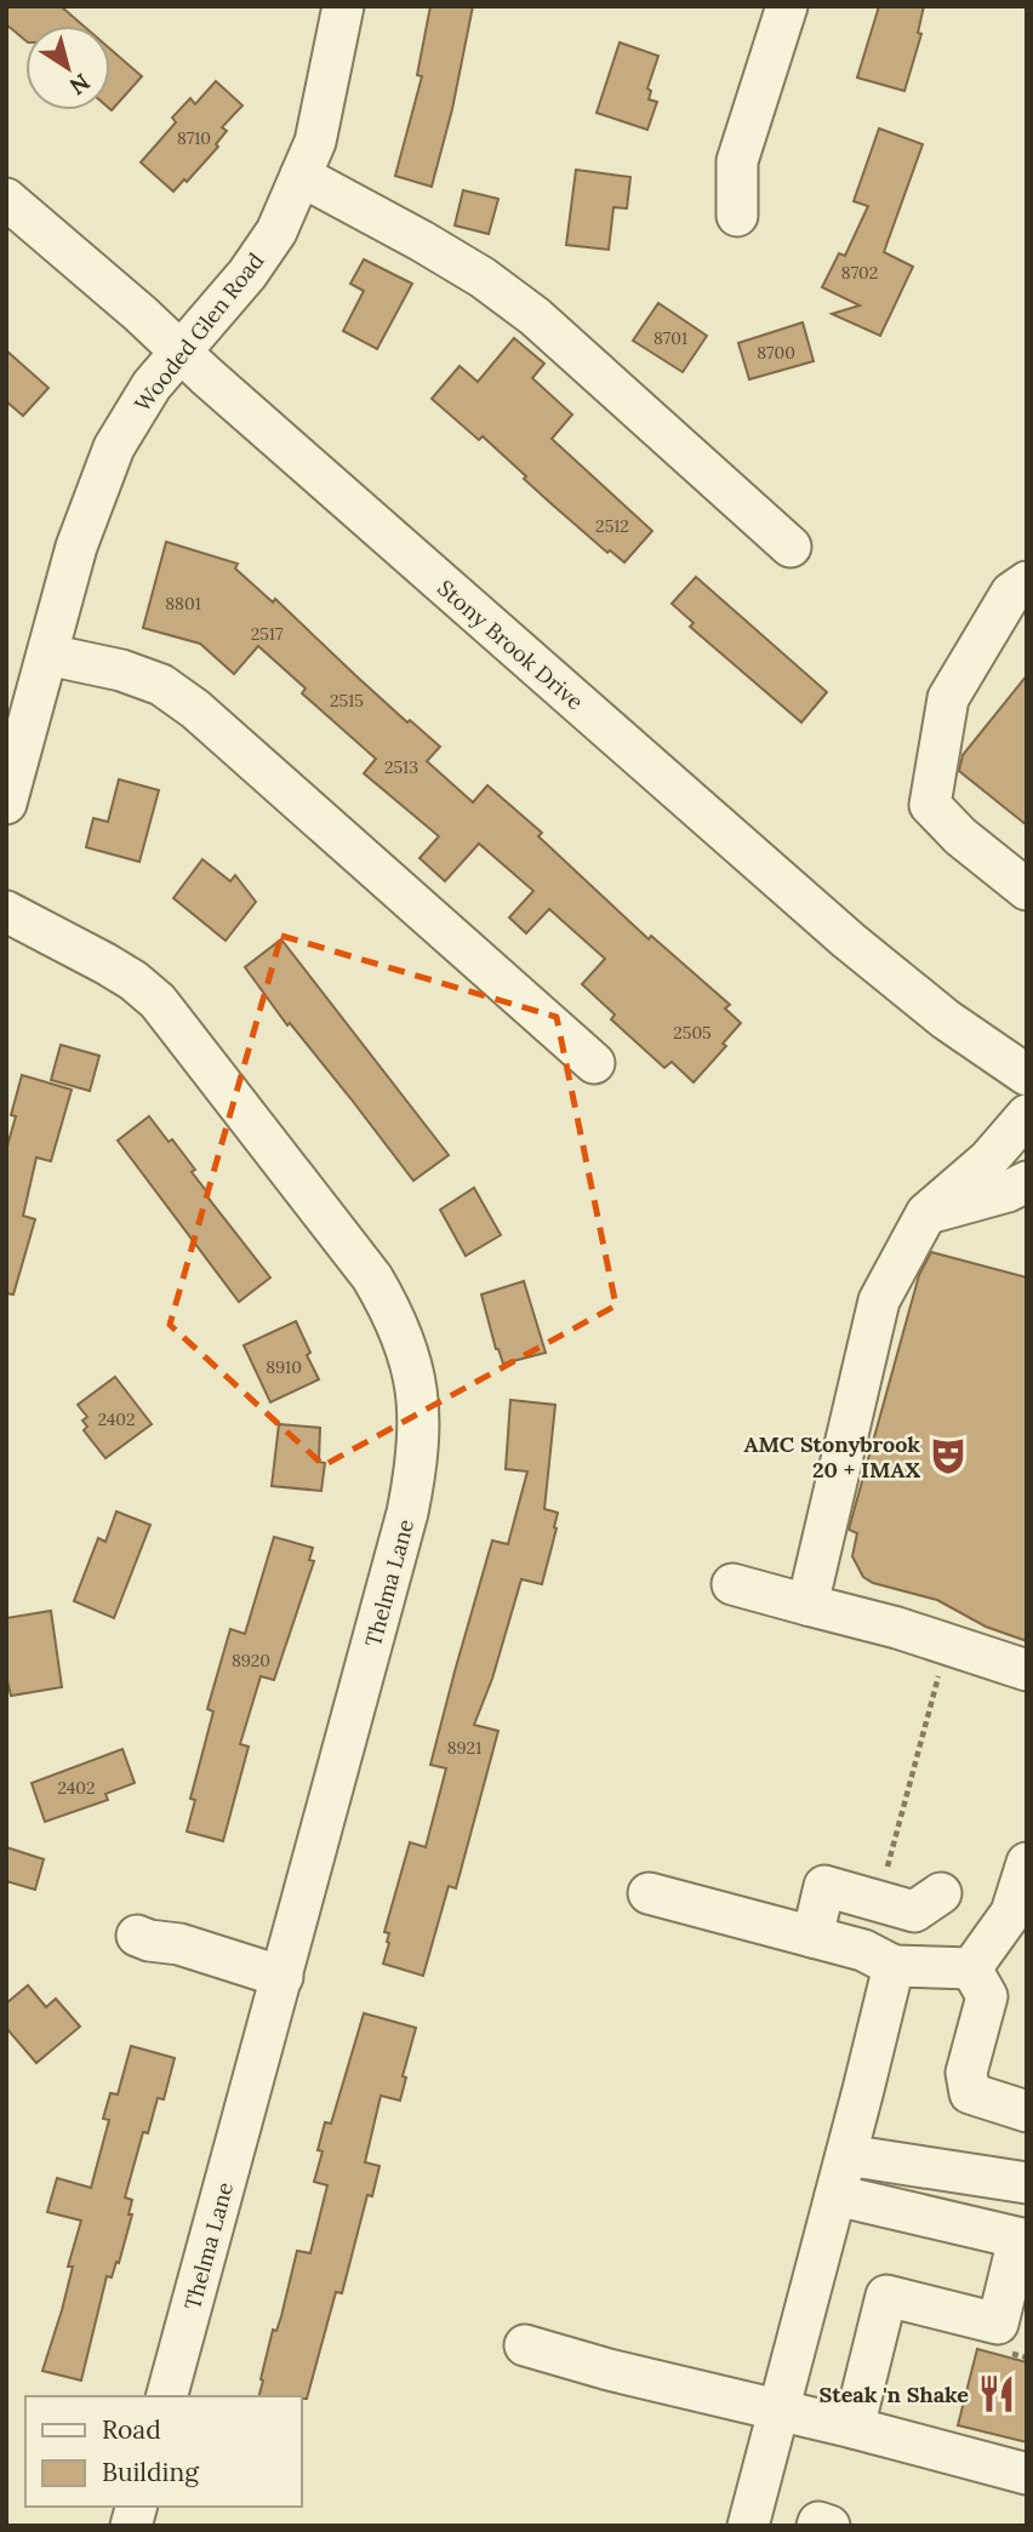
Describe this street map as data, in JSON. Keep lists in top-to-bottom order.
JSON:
{
  "streets": {
    "street": ["Wooded Glen Road", "Stony Brook Drive", "Thelma Lane"]
  },
  "crossings": [
    ["Wooded Glen Road", "Stony Brook Drive"]
  ],
  "places": {
    "theatre": ["AMC Stonybrook 20 + IMAX"],
    "restaurant": ["Steak 'n Shake"]
  },
  "house_numbers": [
    "8710",
    "8702",
    "8701",
    "8700",
    "2512",
    "8801",
    "2517",
    "2515",
    "2513",
    "2505",
    "8910",
    "2402",
    "8920",
    "8921",
    "2402"
  ],
  "legend": ["Road", "Building"],
  "north": "bottom right"
}
